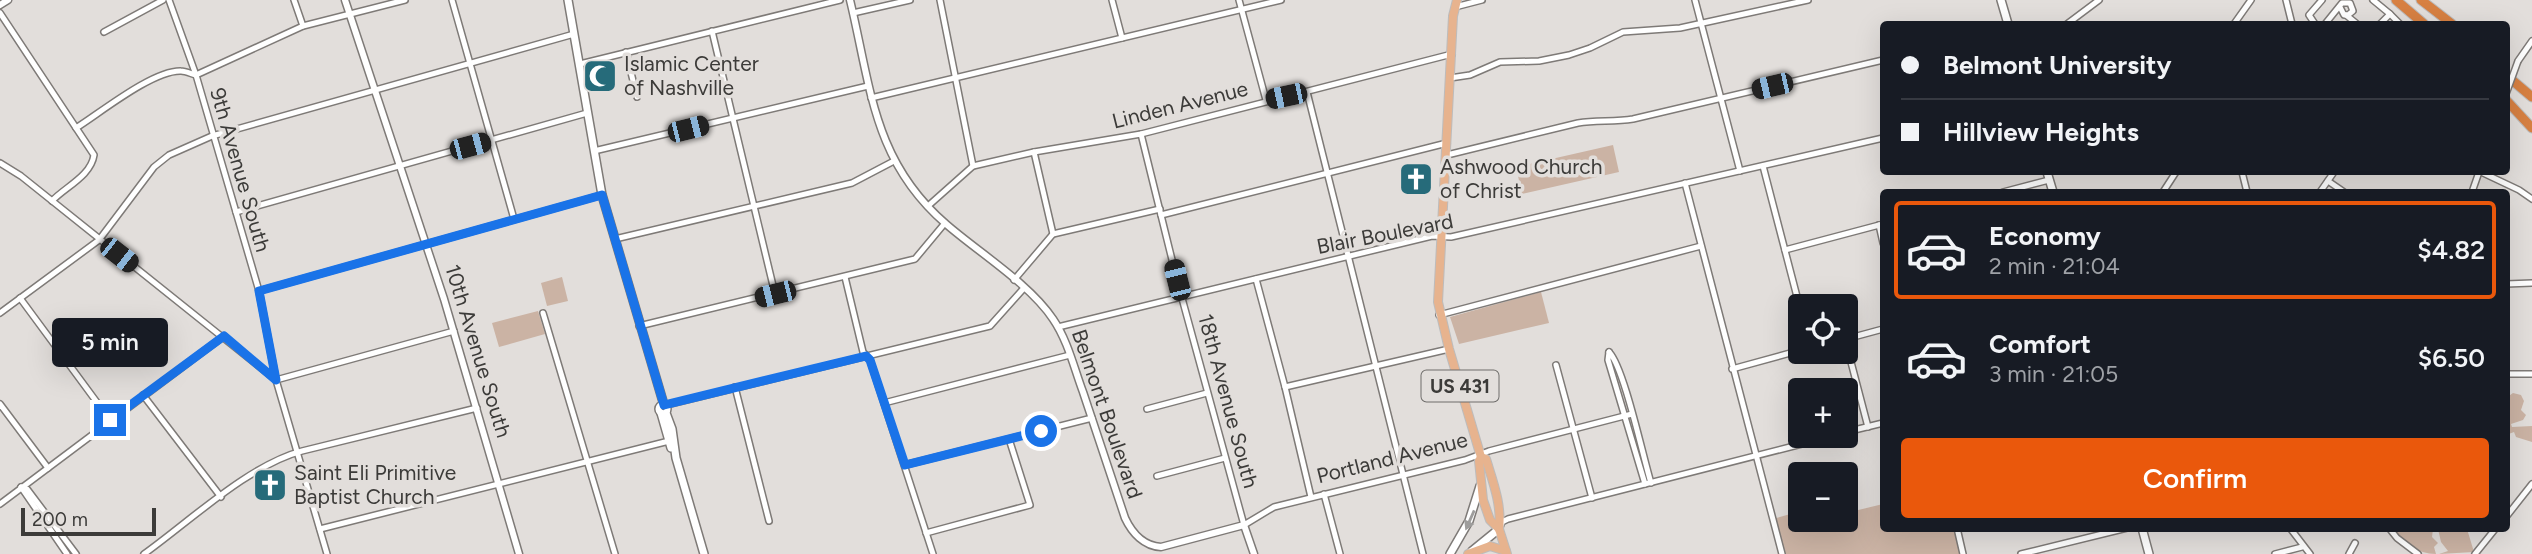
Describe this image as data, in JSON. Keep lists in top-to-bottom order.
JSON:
{
  "streets": {
    "main road": ["US 431"],
    "street": [
      "Linden Avenue",
      "9th Avenue South",
      "Blair Boulevard",
      "10th Avenue South",
      "18th Avenue South",
      "Belmont Boulevard",
      "Portland Avenue"
    ]
  },
  "crossings": [
    ["Linden Avenue", "US 431"],
    ["Linden Avenue", "18th Avenue South"],
    ["Linden Avenue", "Belmont Boulevard"],
    ["Blair Boulevard", "US 431"],
    ["Blair Boulevard", "18th Avenue South"],
    ["Blair Boulevard", "Belmont Boulevard"],
    ["US 431", "Portland Avenue"],
    ["18th Avenue South", "Portland Avenue"],
    ["Belmont Boulevard", "Portland Avenue"]
  ],
  "places": {
    "mosque": ["Islamic Center of Nashville"],
    "church": ["Ashwood Church of Christ", "Saint Eli Primitive Baptist Church"]
  },
  "scale_bar": "200 m",
  "page": {
    "banner": ["Belmont University", "Hillview Heights"],
    "list": [
      {
        "name": "Economy",
        "note": "2 min · 21:04",
        "value": "$4.82"
      },
      {
        "name": "Comfort",
        "note": "3 min · 21:05",
        "value": "$6.50"
      }
    ],
    "map_buttons": ["+", "−"],
    "bubble": "5 min",
    "buttons": "Confirm",
    "scale": "200 m"
  }
}
